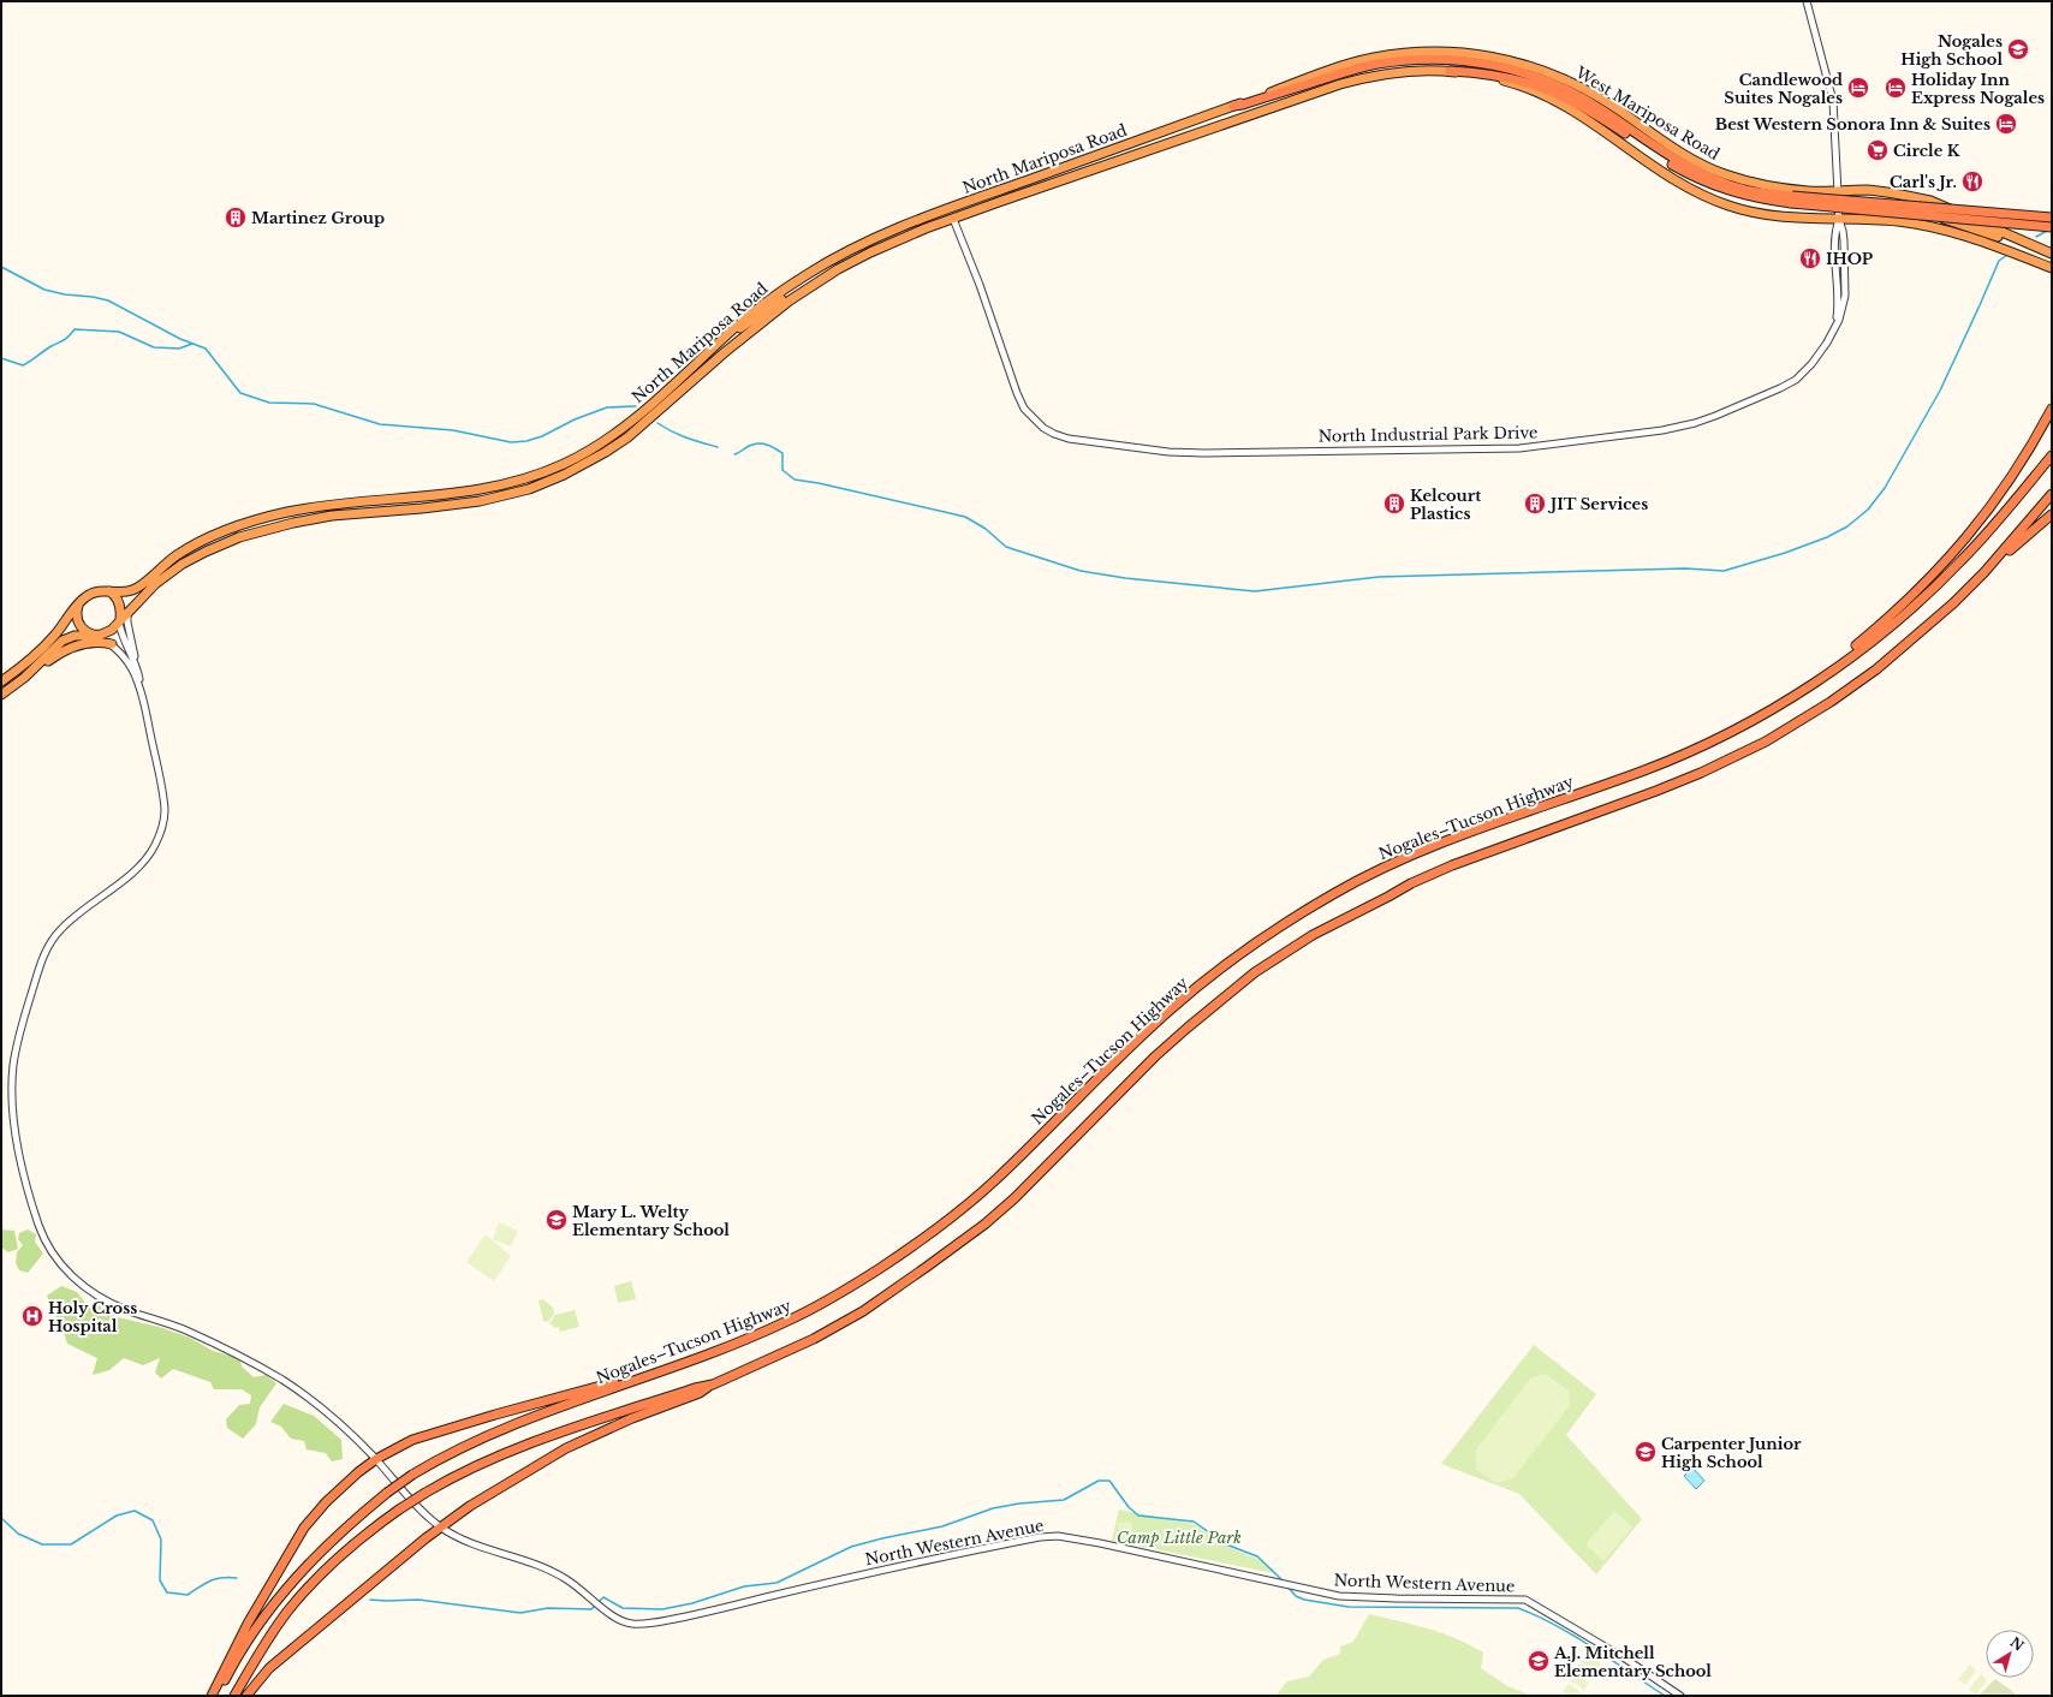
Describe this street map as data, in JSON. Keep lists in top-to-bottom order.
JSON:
{
  "streets": {
    "highway": ["West Mariposa Road", "North Mariposa Road", "Nogales–Tucson Highway"],
    "street": ["North Industrial Park Drive", "North Western Avenue"]
  },
  "crossings": [
    ["West Mariposa Road", "North Mariposa Road"],
    ["West Mariposa Road", "North Industrial Park Drive"],
    ["North Mariposa Road", "North Industrial Park Drive"]
  ],
  "parks": ["Camp Little Park"],
  "places": {
    "school or university": [
      "Nogales High School",
      "Mary L. Welty Elementary School",
      "Carpenter Junior High School",
      "A.J. Mitchell Elementary School"
    ],
    "hotel": ["Candlewood Suites Nogales", "Holiday Inn Express Nogales", "Best Western Sonora Inn & Suites"],
    "supermarket": ["Circle K"],
    "restaurant": ["Carl's Jr.", "IHOP"],
    "building": ["Martinez Group", "Kelcourt Plastics", "JIT Services"],
    "hospital": ["Holy Cross Hospital"]
  },
  "north": "top right"
}
